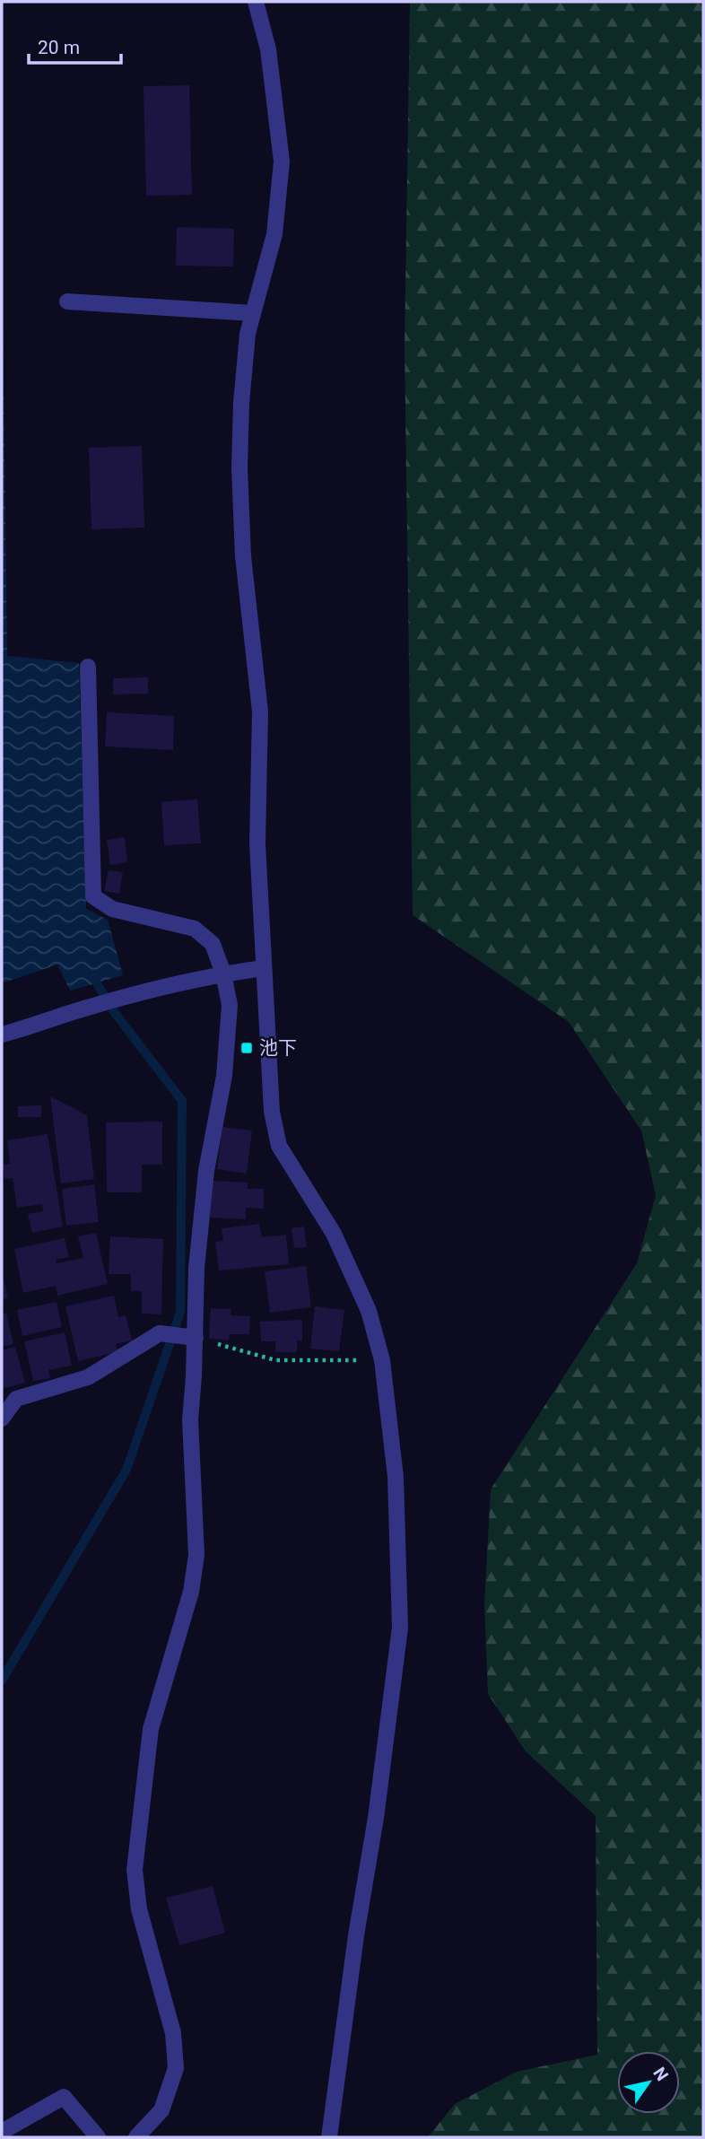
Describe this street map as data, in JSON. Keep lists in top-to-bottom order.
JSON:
{
  "places": {
    "transit": ["池下"]
  },
  "scale_bar": "20 m",
  "north": "top right"
}
